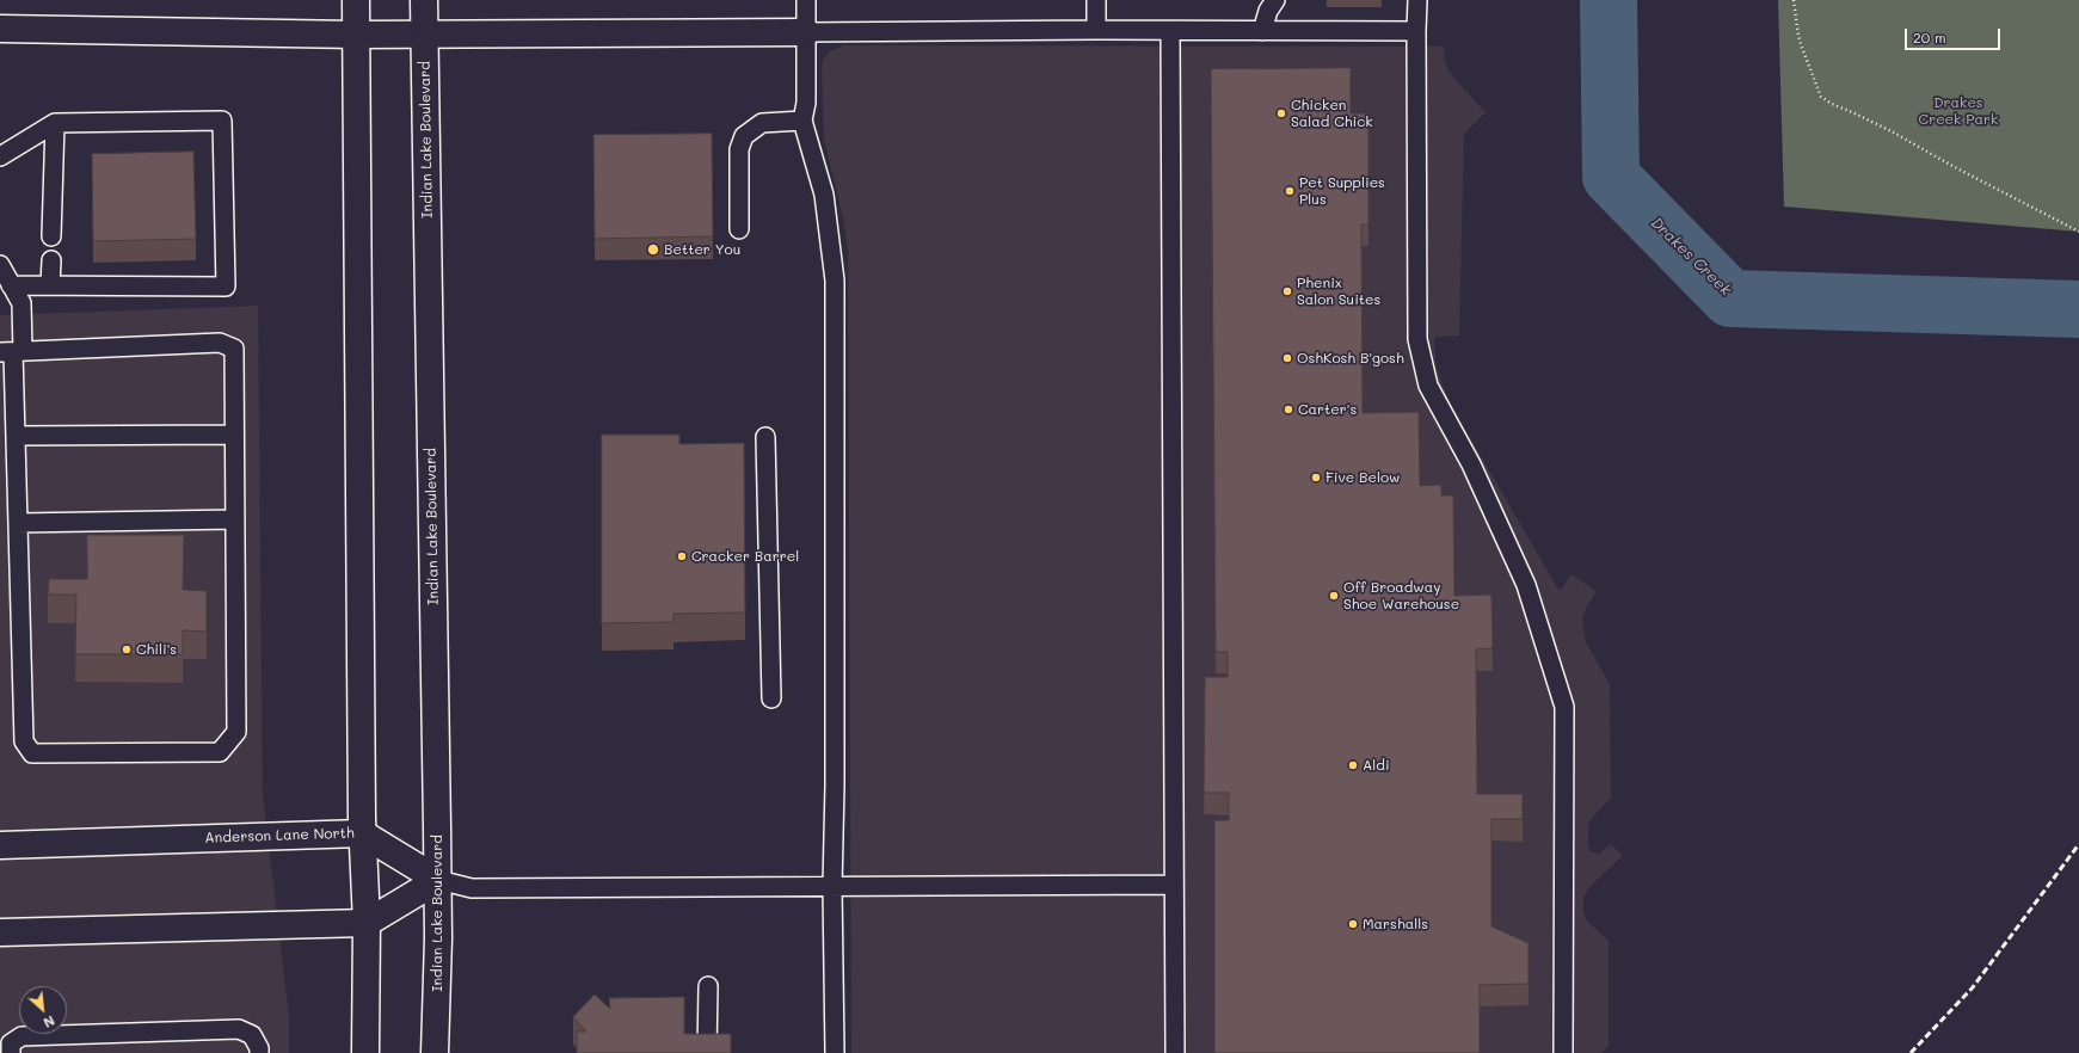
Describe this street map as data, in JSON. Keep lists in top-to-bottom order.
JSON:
{
  "streets": {
    "main road": ["Indian Lake Boulevard", "Anderson Lane North"]
  },
  "crossings": [
    ["Indian Lake Boulevard", "Anderson Lane North"]
  ],
  "water": ["Drakes Creek"],
  "parks": ["Drakes Creek Park"],
  "places": [
    "Chicken Salad Chick",
    "Pet Supplies Plus",
    "Better You",
    "Phenix Salon Suites",
    "OshKosh B'gosh",
    "Carter's",
    "Five Below",
    "Cracker Barrel",
    "Off Broadway Shoe Warehouse",
    "Chili's",
    "Aldi",
    "Marshalls"
  ],
  "scale_bar": "20 m",
  "north": "bottom right"
}
